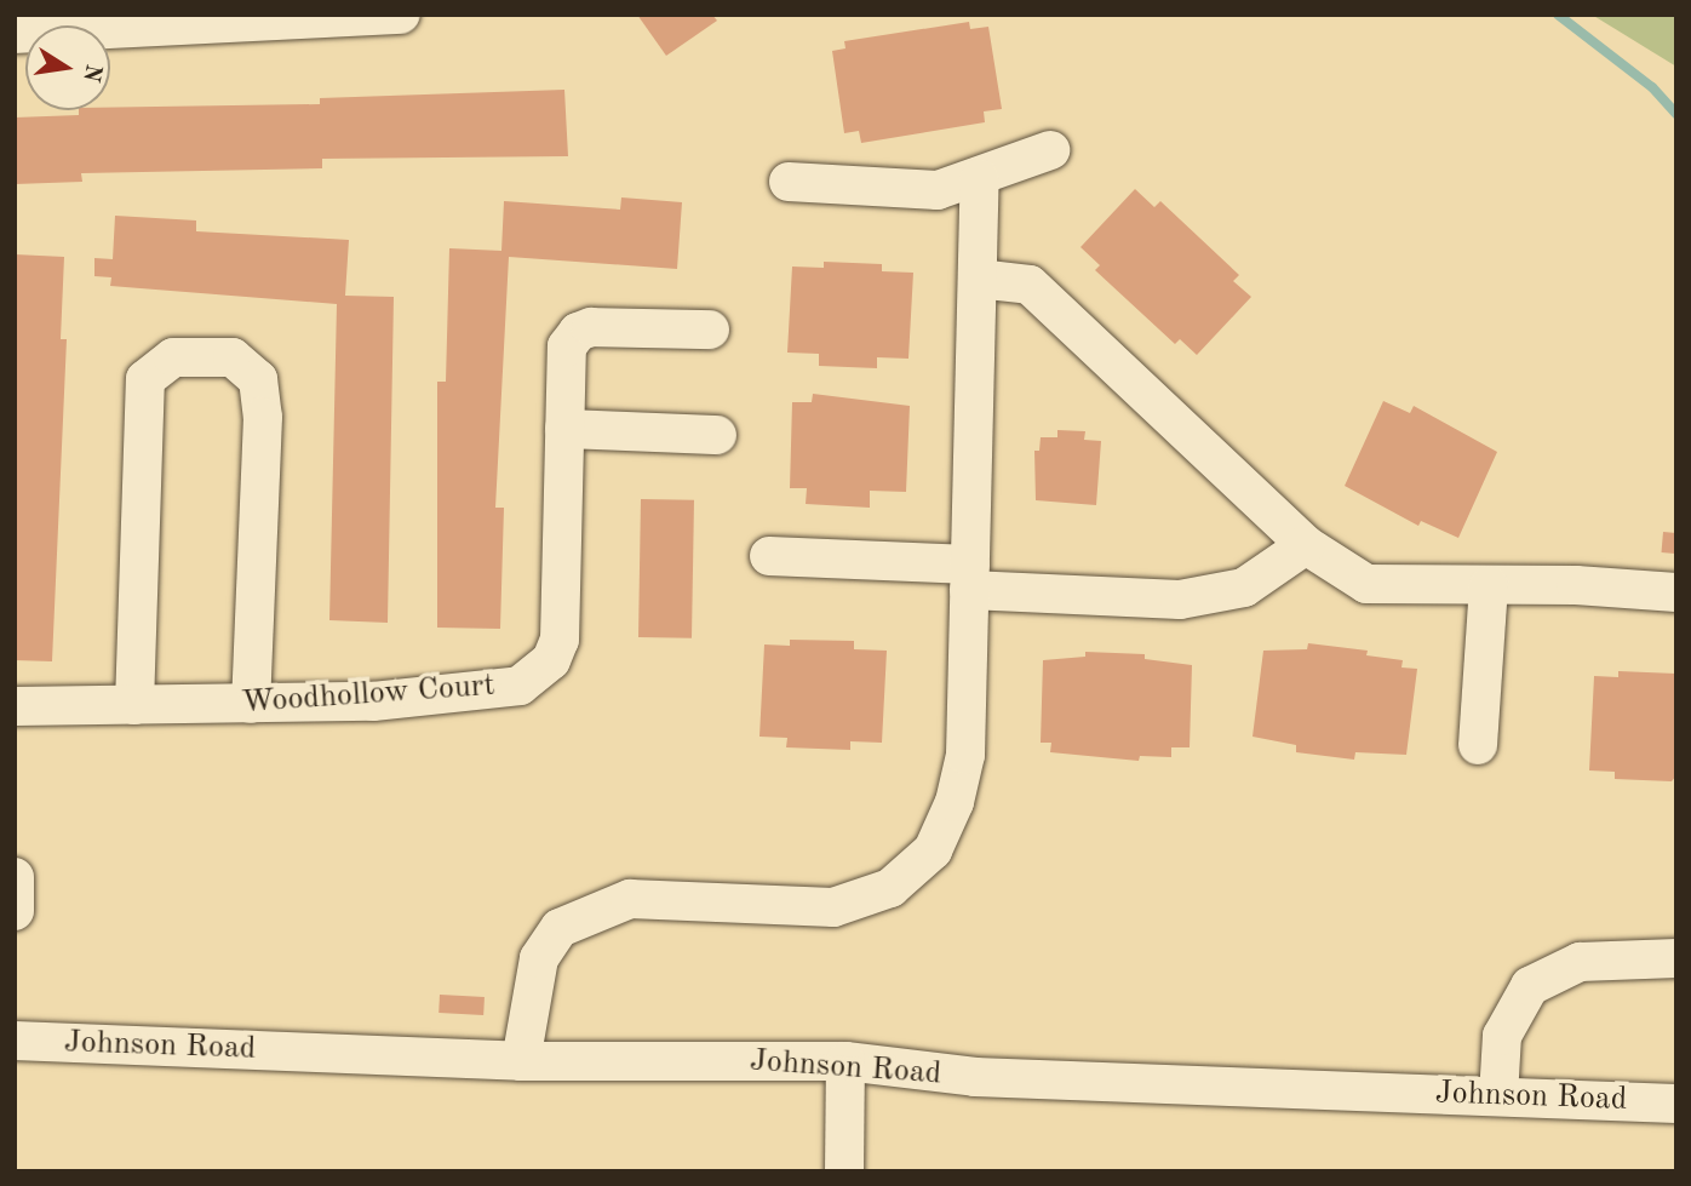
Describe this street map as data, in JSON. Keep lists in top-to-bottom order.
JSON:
{
  "streets": {
    "street": ["Woodhollow Court", "Johnson Road"]
  },
  "north": "right"
}
